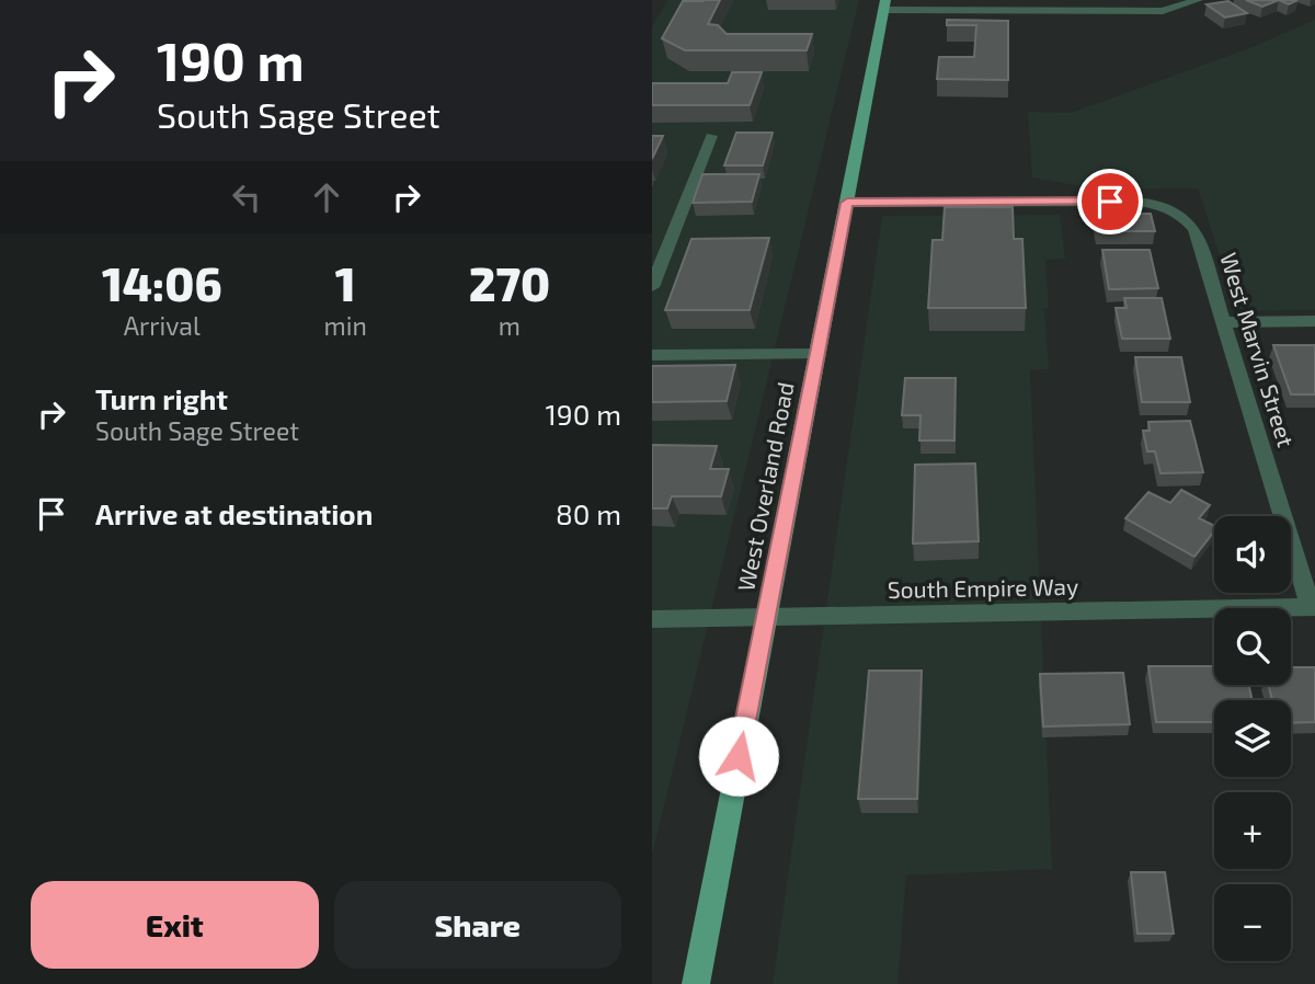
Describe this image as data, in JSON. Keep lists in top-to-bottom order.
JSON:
{
  "streets": {
    "main road": ["West Overland Road"],
    "street": ["West Marvin Street", "South Empire Way"]
  },
  "crossings": [
    ["West Marvin Street", "West Overland Road"],
    ["West Marvin Street", "South Empire Way"],
    ["West Overland Road", "South Empire Way"]
  ],
  "page": {
    "turn": ["190 m", "South Sage Street"],
    "eta": [
      "14:06",
      "Arrival",
      "1",
      "min",
      "270",
      "m"
    ],
    "list": [
      {
        "name": "Turn right",
        "note": "South Sage Street",
        "value": "190 m"
      },
      {
        "name": "Arrive at destination",
        "value": "80 m"
      }
    ],
    "map_buttons": ["+", "−"],
    "buttons": ["Exit", "Share"]
  }
}
